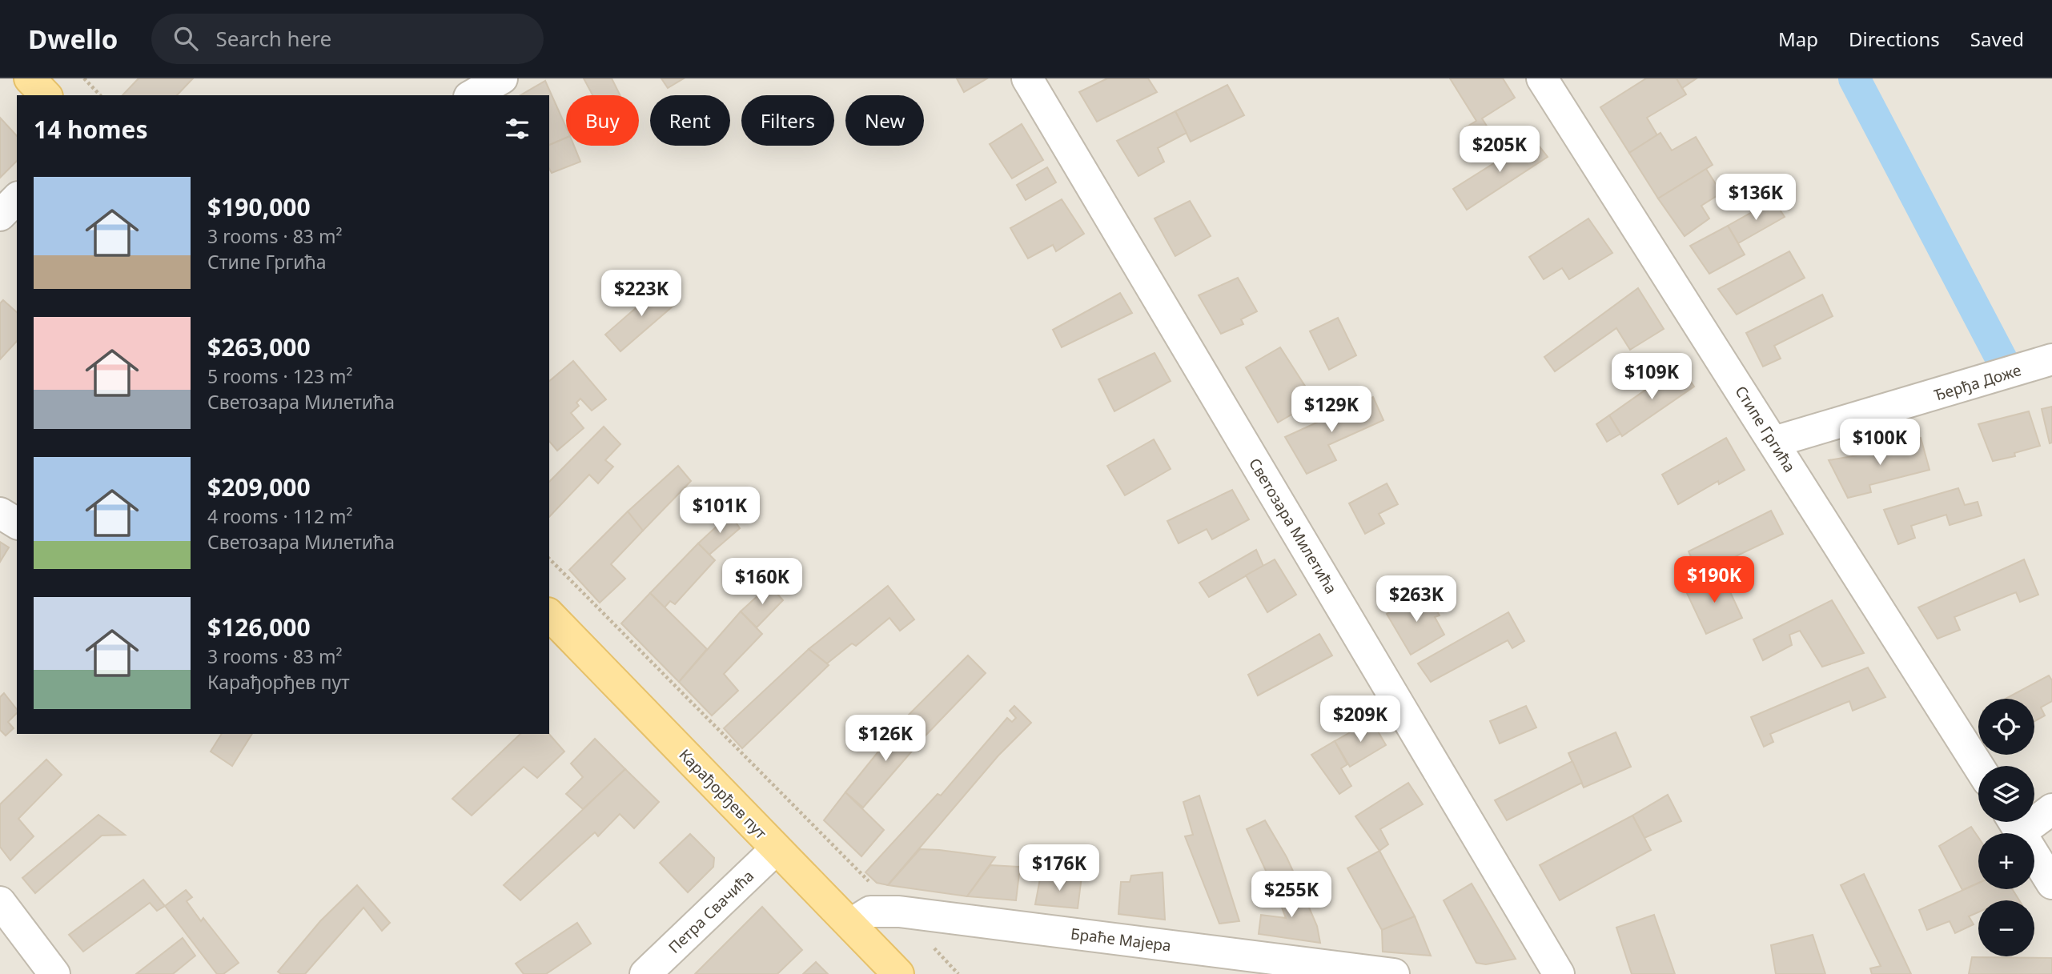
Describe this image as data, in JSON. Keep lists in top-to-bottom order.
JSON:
{
  "streets": {
    "main road": ["Карађорђев пут"],
    "street": [
      "Ђерђа Доже",
      "Стипе Гргића",
      "Светозара Милетића",
      "Петра Свачића",
      "Браће Мајера"
    ]
  },
  "crossings": [
    ["Ђерђа Доже", "Стипе Гргића"],
    ["Карађорђев пут", "Петра Свачића"],
    ["Карађорђев пут", "Браће Мајера"]
  ],
  "page": {
    "header": "Dwello",
    "search": "Search here",
    "nav": ["Map", "Directions", "Saved"],
    "chip": [
      "Buy",
      "Rent",
      "Filters",
      "New"
    ],
    "heading": "14 homes",
    "price": [
      "$205K",
      "$136K",
      "$223K",
      "$109K",
      "$129K",
      "$100K",
      "$101K",
      "$190K",
      "$160K",
      "$263K",
      "$209K",
      "$126K",
      "$176K",
      "$255K"
    ],
    "list": [
      {
        "name": "$190,000",
        "note": "3 rooms · 83 m² · Стипе Гргића"
      },
      {
        "name": "$263,000",
        "note": "5 rooms · 123 m² · Светозара Милетића"
      },
      {
        "name": "$209,000",
        "note": "4 rooms · 112 m² · Светозара Милетића"
      },
      {
        "name": "$126,000",
        "note": "3 rooms · 83 m² · Карађорђев пут"
      }
    ],
    "map_buttons": ["+", "−"]
  }
}
